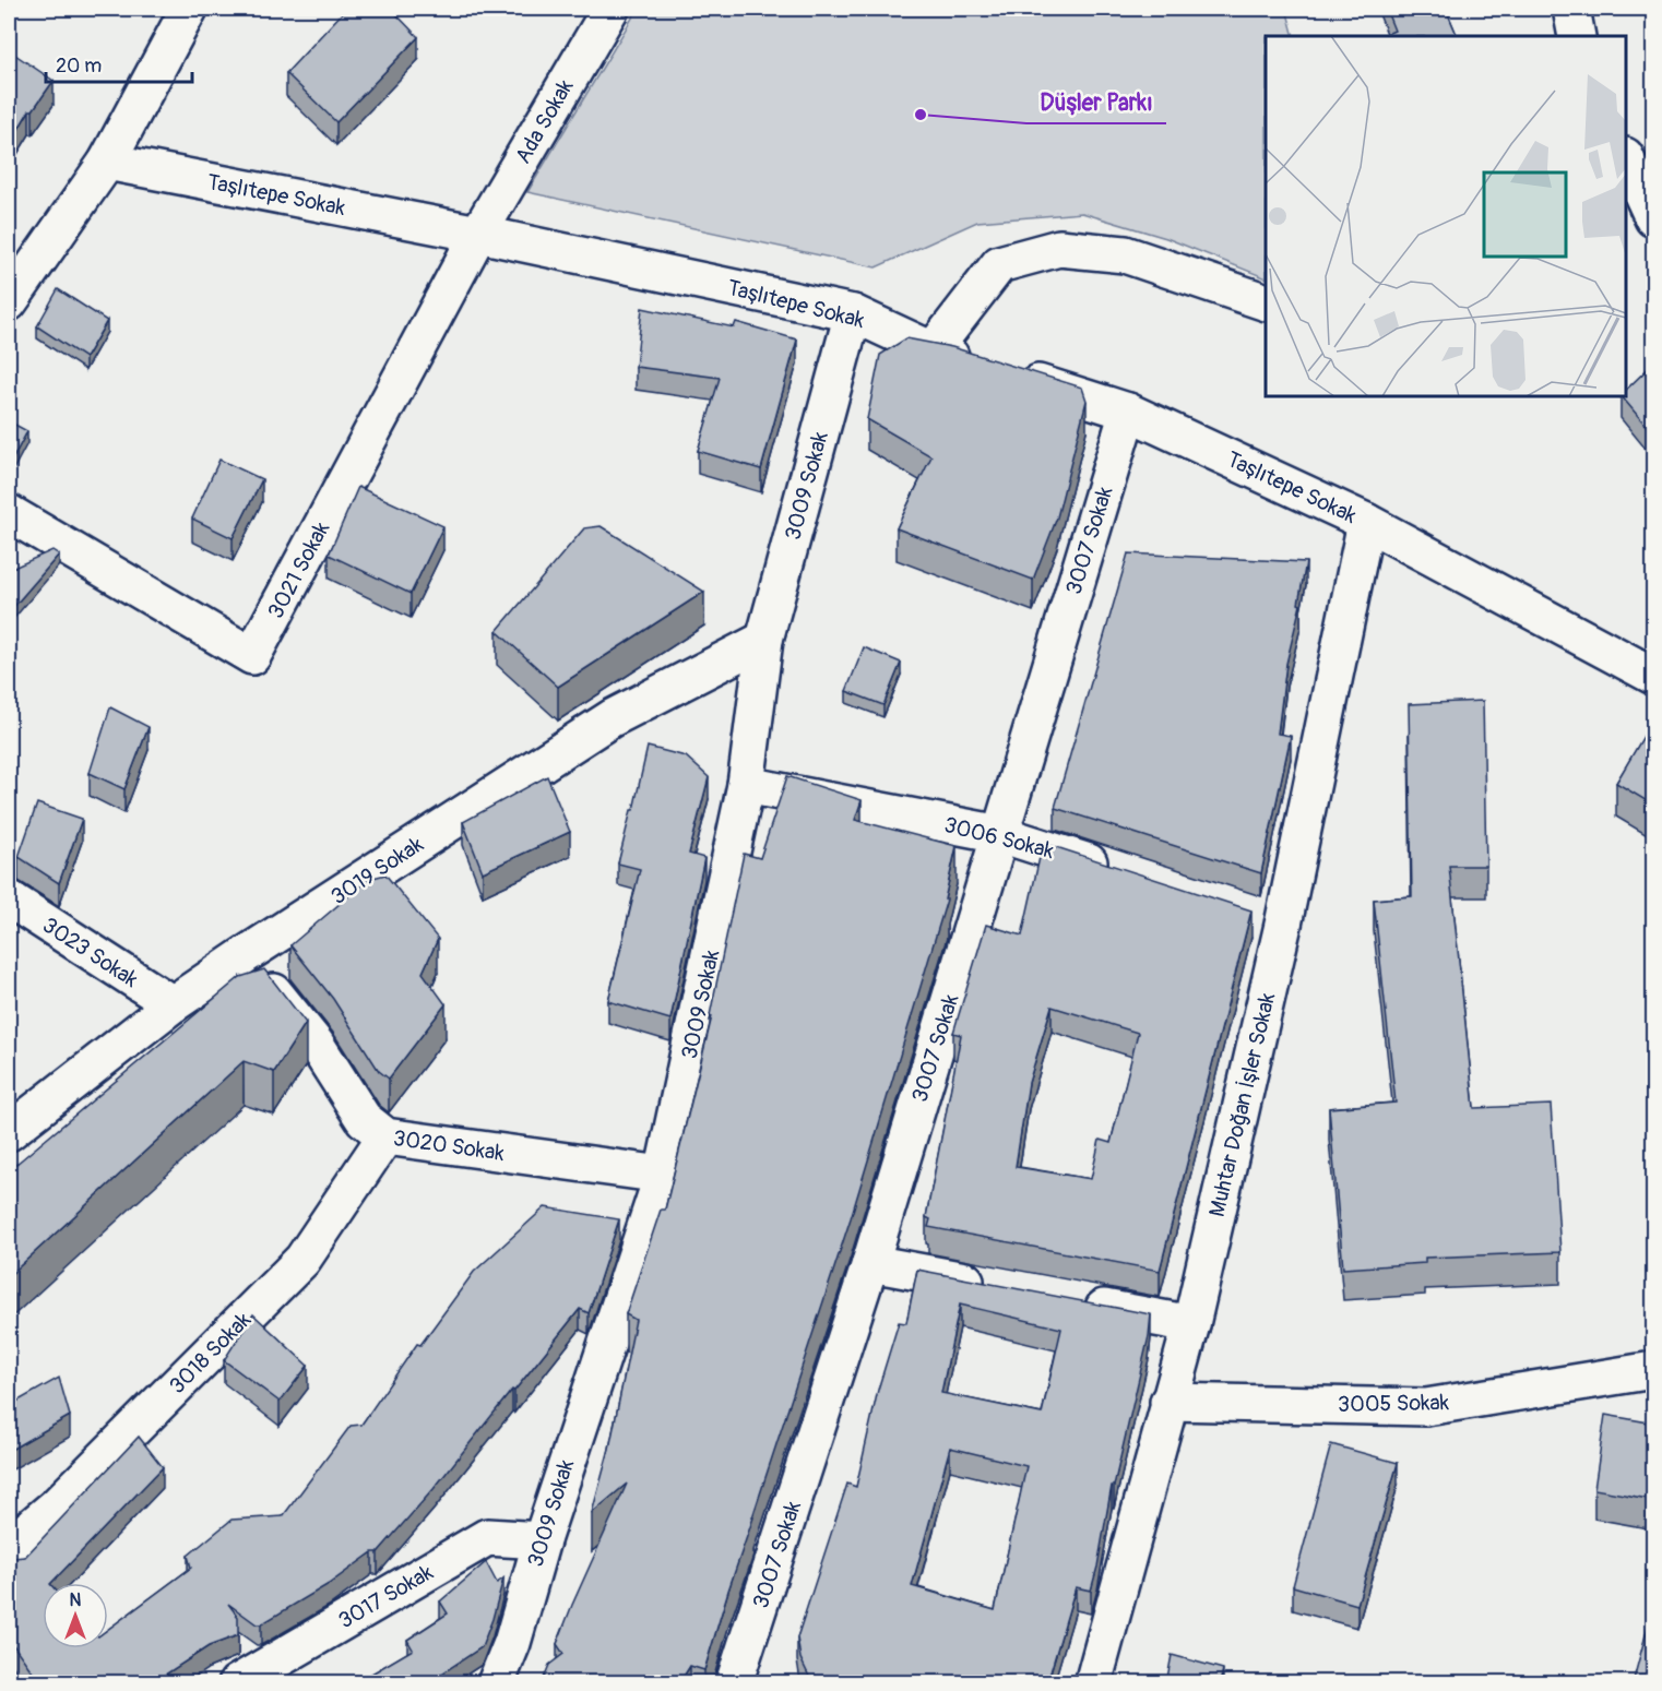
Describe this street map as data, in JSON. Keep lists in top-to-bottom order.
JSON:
{
  "streets": {
    "street": [
      "Ada Sokak",
      "Taşlıtepe Sokak",
      "3009 Sokak",
      "3007 Sokak",
      "3021 Sokak",
      "3006 Sokak",
      "3019 Sokak",
      "3023 Sokak",
      "Muhtar Doğan İşler Sokak",
      "3020 Sokak",
      "3018 Sokak",
      "3005 Sokak",
      "3017 Sokak"
    ]
  },
  "crossings": [
    ["Ada Sokak", "Taşlıtepe Sokak"],
    ["Ada Sokak", "3021 Sokak"],
    ["Taşlıtepe Sokak", "3009 Sokak"],
    ["Taşlıtepe Sokak", "3007 Sokak"],
    ["Taşlıtepe Sokak", "3021 Sokak"],
    ["Taşlıtepe Sokak", "Muhtar Doğan İşler Sokak"],
    ["3009 Sokak", "3006 Sokak"],
    ["3009 Sokak", "3019 Sokak"],
    ["3009 Sokak", "3020 Sokak"],
    ["3009 Sokak", "3017 Sokak"],
    ["3007 Sokak", "3006 Sokak"],
    ["3019 Sokak", "3023 Sokak"],
    ["3019 Sokak", "3020 Sokak"],
    ["Muhtar Doğan İşler Sokak", "3005 Sokak"],
    ["3020 Sokak", "3018 Sokak"]
  ],
  "places": ["Düşler Parkı"],
  "scale_bar": "20 m",
  "north": "top"
}
